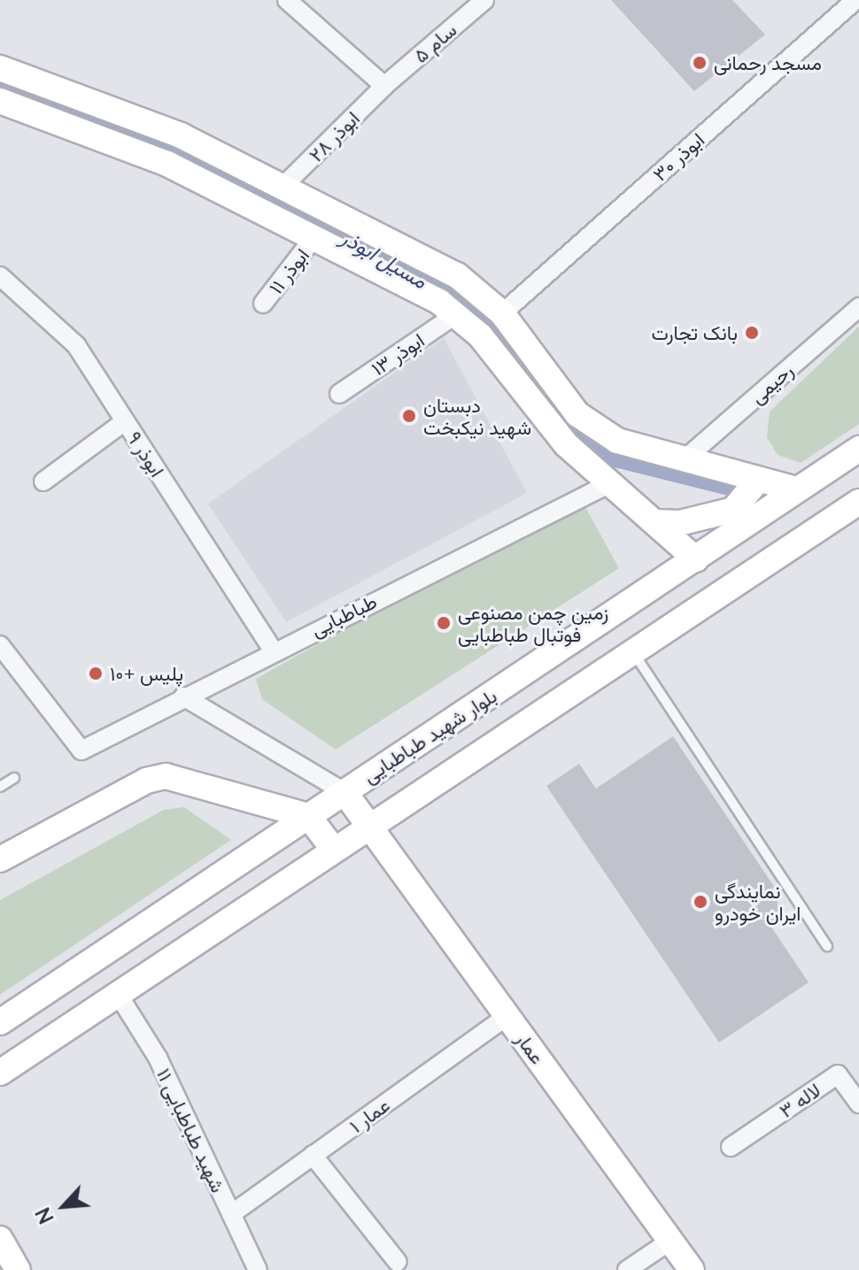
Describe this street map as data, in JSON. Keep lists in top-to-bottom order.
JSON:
{
  "streets": {
    "street": [
      "سام ۵",
      "ابوذر ۲۸",
      "ابوذر ۳۰",
      "ابوذر ۱۱",
      "ابوذر ۱۳",
      "رحیمی",
      "ابوذر ۹",
      "طباطبایی",
      "بلوار شهید طباطبایی",
      "عمار",
      "لاله ۳",
      "عمار ۱",
      "شهید طباطبایی ۱۱"
    ]
  },
  "crossings": [
    ["سام ۵", "ابوذر ۲۸"],
    ["ابوذر ۹", "طباطبایی"],
    ["بلوار شهید طباطبایی", "عمار"],
    ["عمار", "عمار ۱"],
    ["عمار ۱", "شهید طباطبایی ۱۱"]
  ],
  "water": ["مسیل ابوذر"],
  "places": [
    "مسجد رحمانی",
    "بانک تجارت",
    "دبستان شهید نیکبخت",
    "زمین چمن مصنوعی فوتبال طباطبایی",
    "پلیس +۱۰",
    "نمایندگی ایران خودرو"
  ],
  "north": "bottom left"
}
